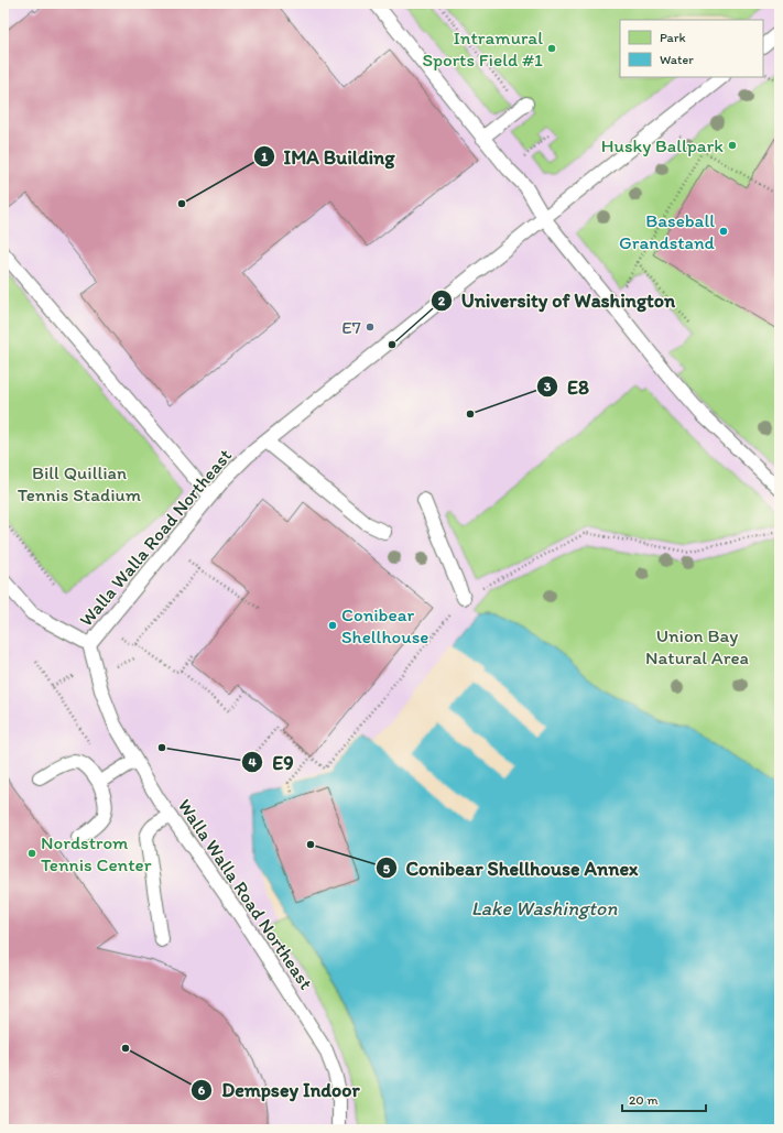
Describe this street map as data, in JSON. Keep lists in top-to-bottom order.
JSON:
{
  "streets": {
    "lane": ["Walla Walla Road Northeast"]
  },
  "water": ["Lake Washington"],
  "parks": ["Bill Quillian Tennis Stadium", "Union Bay Natural Area"],
  "places": [
    "Intramural Sports Field #1",
    "Husky Ballpark",
    "IMA Building",
    "Baseball Grandstand",
    "E7",
    "University of Washington",
    "E8",
    "Conibear Shellhouse",
    "E9",
    "Conibear Shellhouse Annex",
    "Nordstrom Tennis Center",
    "Dempsey Indoor"
  ],
  "legend": ["Park", "Water"],
  "scale_bar": "20 m"
}
